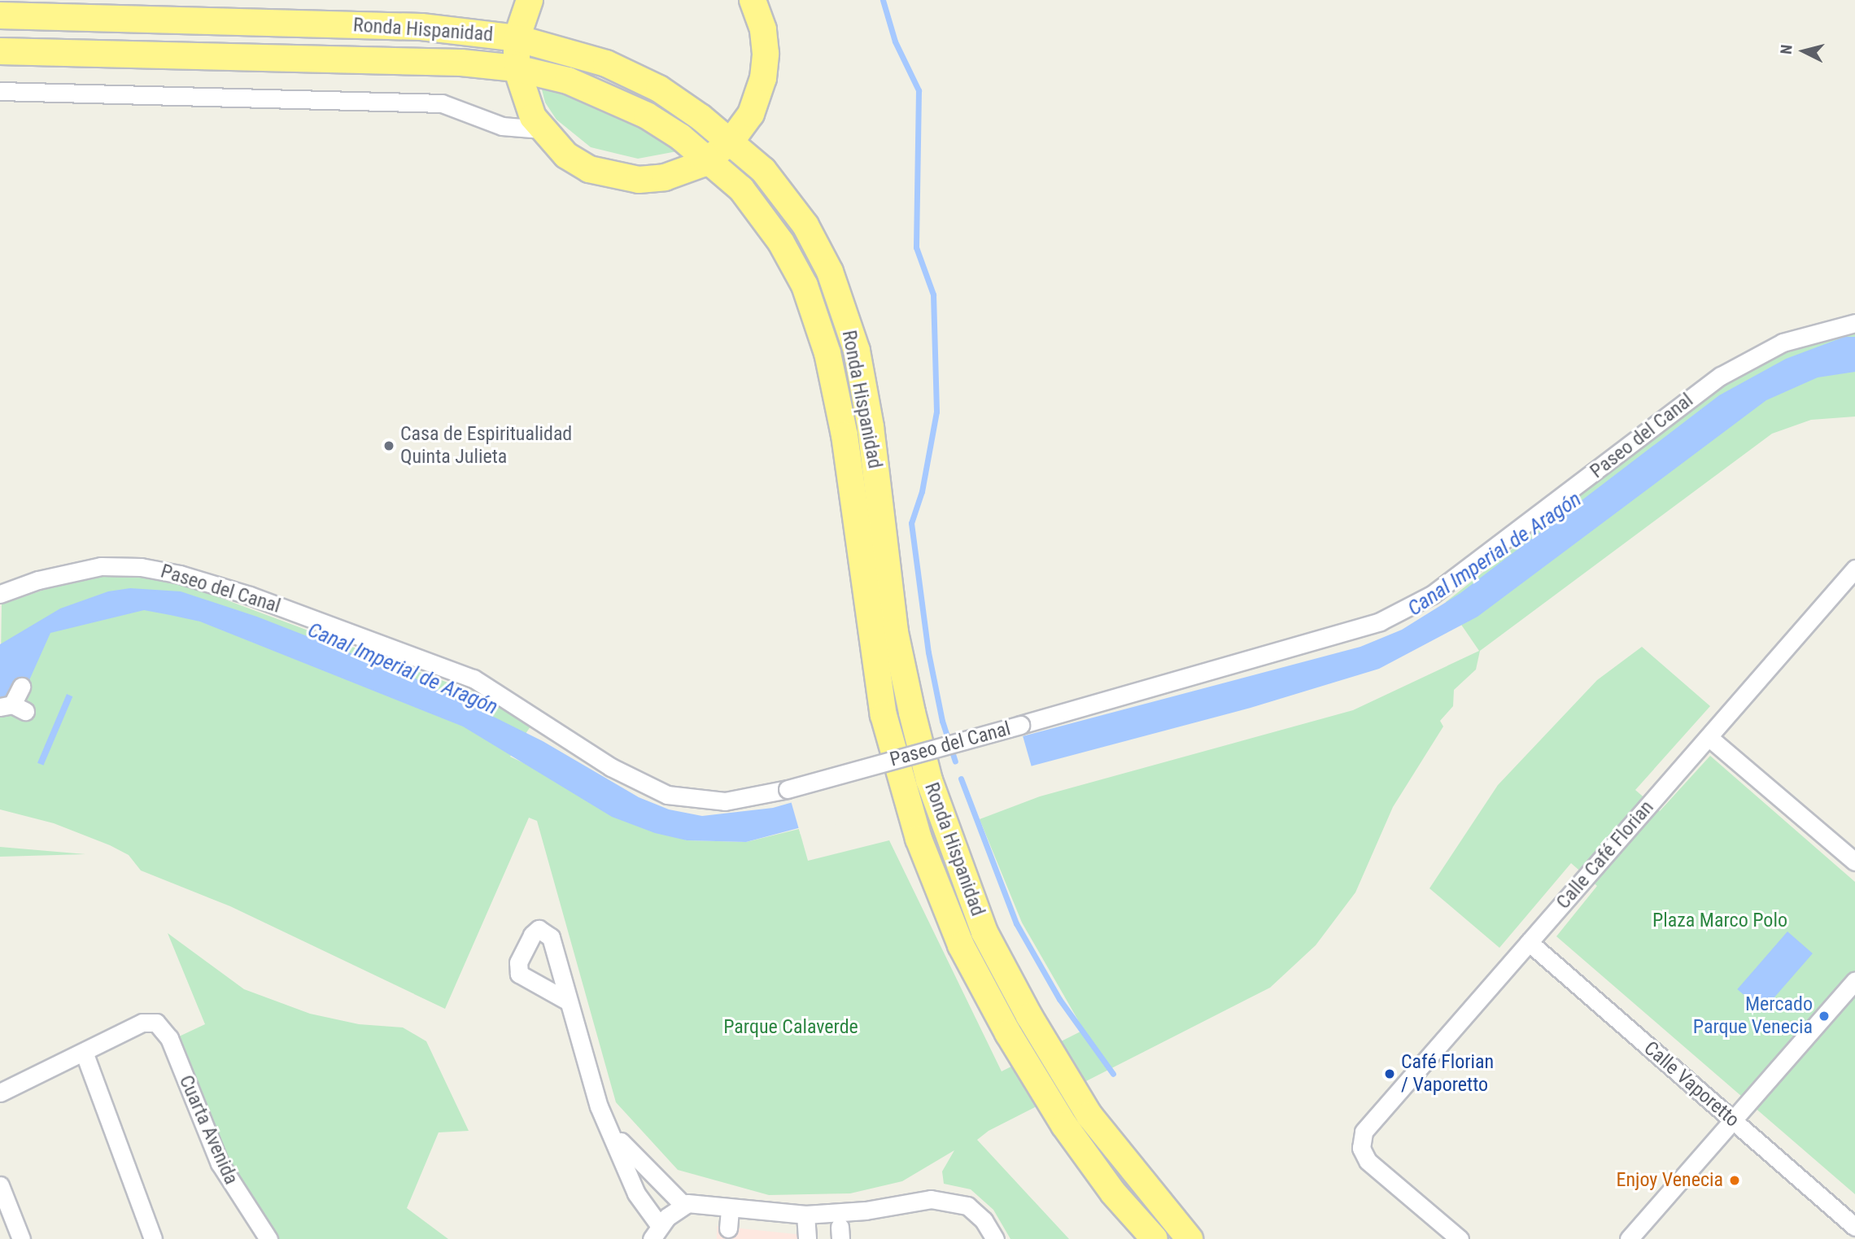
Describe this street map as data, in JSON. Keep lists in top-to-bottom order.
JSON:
{
  "streets": {
    "highway": ["Ronda Hispanidad"],
    "street": [
      "Paseo del Canal",
      "Calle Café Florian",
      "Calle Vaporetto",
      "Cuarta Avenida"
    ]
  },
  "crossings": [
    ["Calle Café Florian", "Calle Vaporetto"]
  ],
  "water": ["Canal Imperial de Aragón"],
  "parks": ["Plaza Marco Polo", "Parque Calaverde"],
  "places": [
    "Casa de Espiritualidad Quinta Julieta",
    "Mercado Parque Venecia",
    "Café Florian / Vaporetto",
    "Enjoy Venecia"
  ],
  "north": "left"
}
